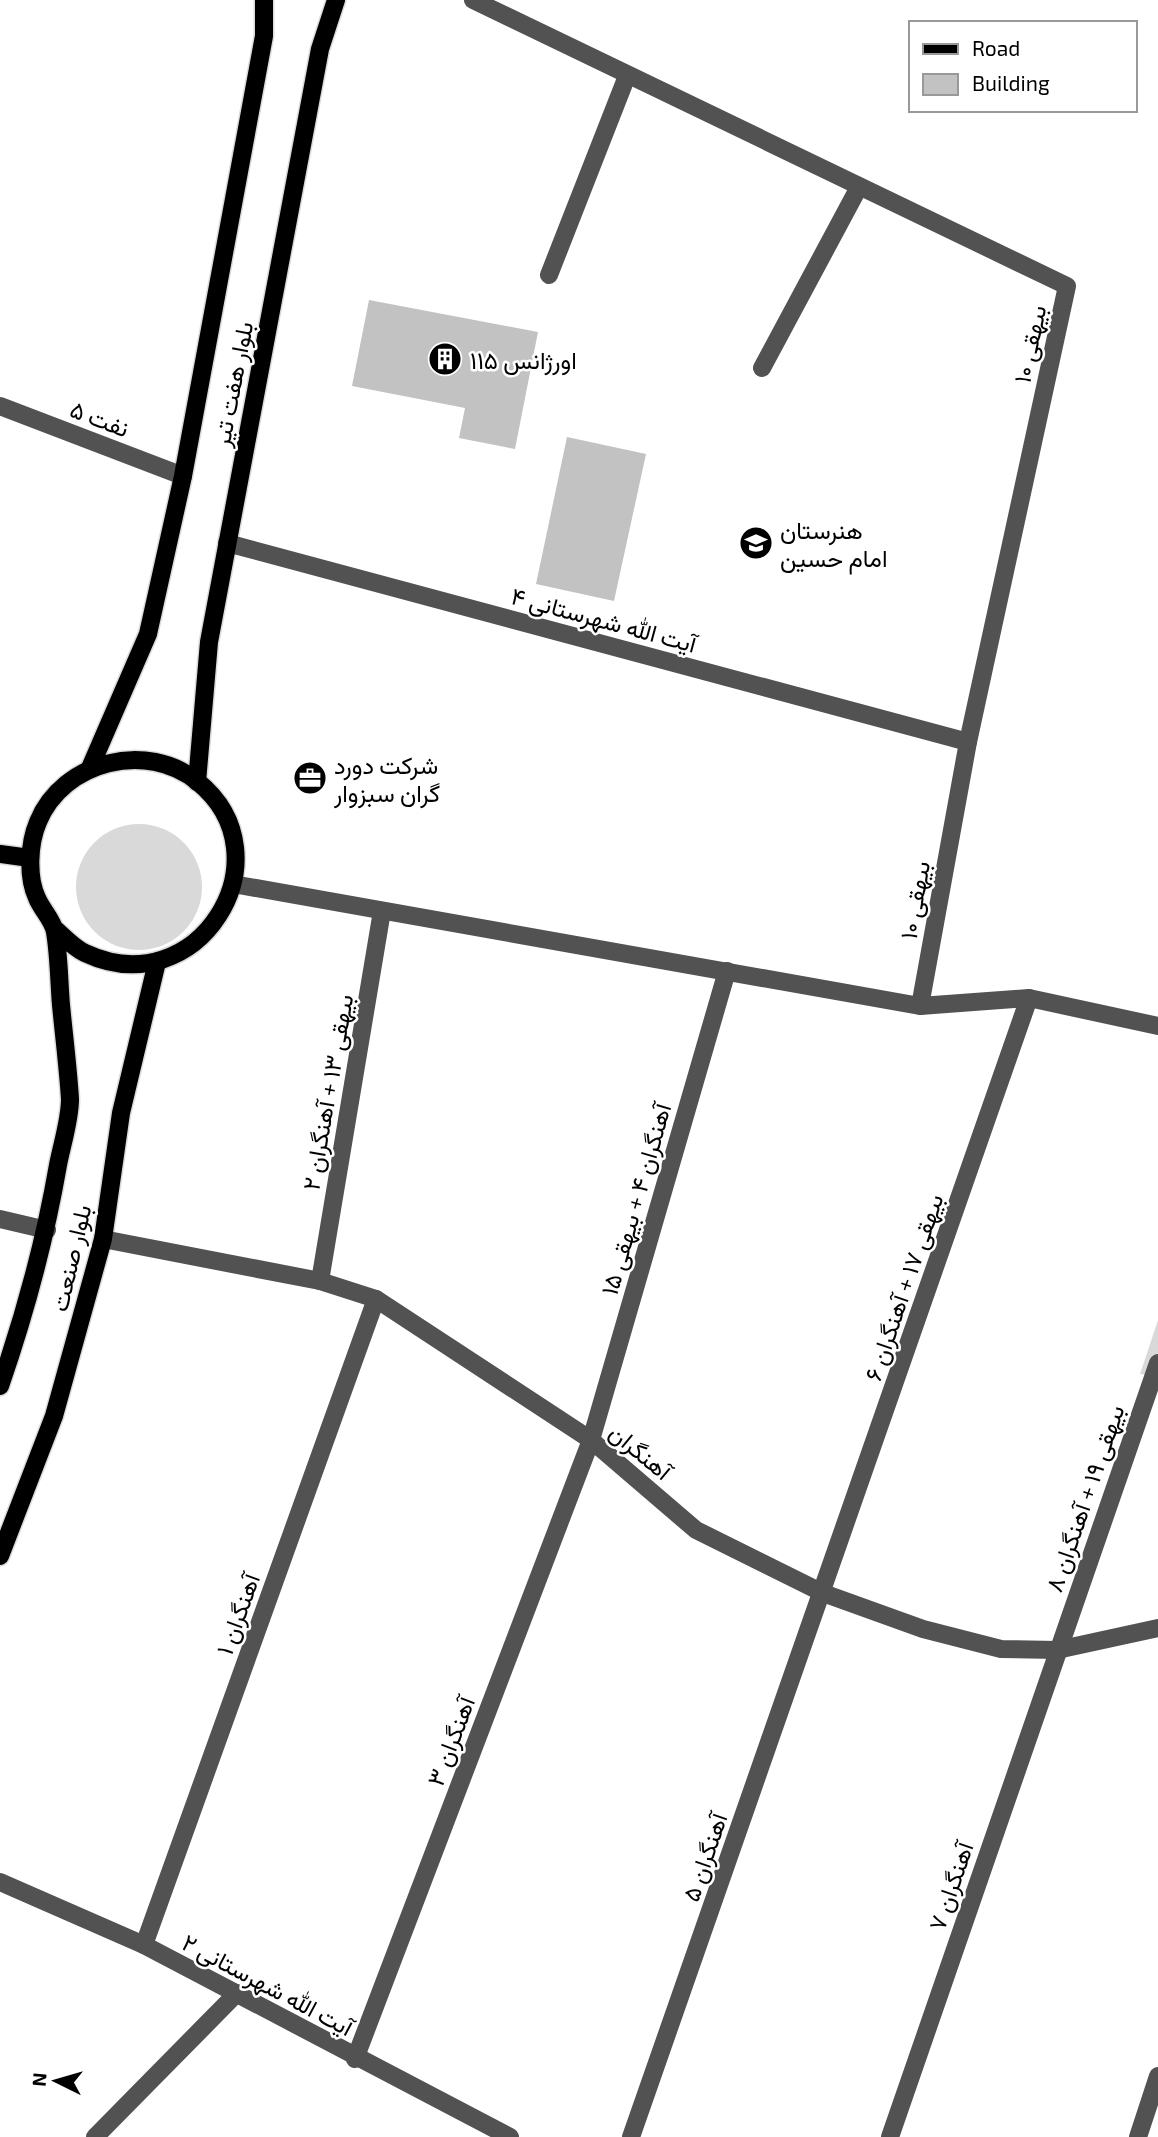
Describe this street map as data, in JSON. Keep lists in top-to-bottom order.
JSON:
{
  "streets": {
    "main road": ["بلوار هفت تیر", "بلوار صنعت"],
    "street": [
      "بیهقی ۱۰",
      "نفت ۵",
      "آیت الله شهرستانی ۴",
      "بیهقی ۱۳ + آهنگران ۲",
      "آهنگران ۴ + بیهقی ۱۵",
      "بیهقی ۱۷ + آهنگران ۶",
      "آهنگران",
      "بیهقی ۱۹ + آهنگران ۸",
      "آهنگران ۱",
      "آهنگران ۳",
      "آهنگران ۵",
      "آهنگران ۷",
      "آیت الله شهرستانی ۲"
    ]
  },
  "crossings": [
    ["بیهقی ۱۰", "آیت الله شهرستانی ۴"],
    ["بلوار هفت تیر", "نفت ۵"],
    ["بلوار هفت تیر", "آیت الله شهرستانی ۴"],
    ["بلوار هفت تیر", "بلوار صنعت"],
    ["بیهقی ۱۳ + آهنگران ۲", "آهنگران"],
    ["آهنگران ۴ + بیهقی ۱۵", "آهنگران"],
    ["آهنگران ۴ + بیهقی ۱۵", "آهنگران ۳"],
    ["بلوار صنعت", "آهنگران"],
    ["بیهقی ۱۷ + آهنگران ۶", "آهنگران"],
    ["بیهقی ۱۷ + آهنگران ۶", "آهنگران ۵"],
    ["آهنگران", "بیهقی ۱۹ + آهنگران ۸"],
    ["آهنگران", "آهنگران ۱"],
    ["آهنگران", "آهنگران ۳"],
    ["آهنگران", "آهنگران ۵"],
    ["آهنگران", "آهنگران ۷"],
    ["بیهقی ۱۹ + آهنگران ۸", "آهنگران ۷"],
    ["آهنگران ۱", "آیت الله شهرستانی ۲"],
    ["آهنگران ۳", "آیت الله شهرستانی ۲"]
  ],
  "places": {
    "building": ["اورژانس ۱۱۵"],
    "school or university": ["هنرستان امام حسین"],
    "office": ["شرکت دورد گران سبزوار"]
  },
  "legend": ["Road", "Building"],
  "north": "left"
}
